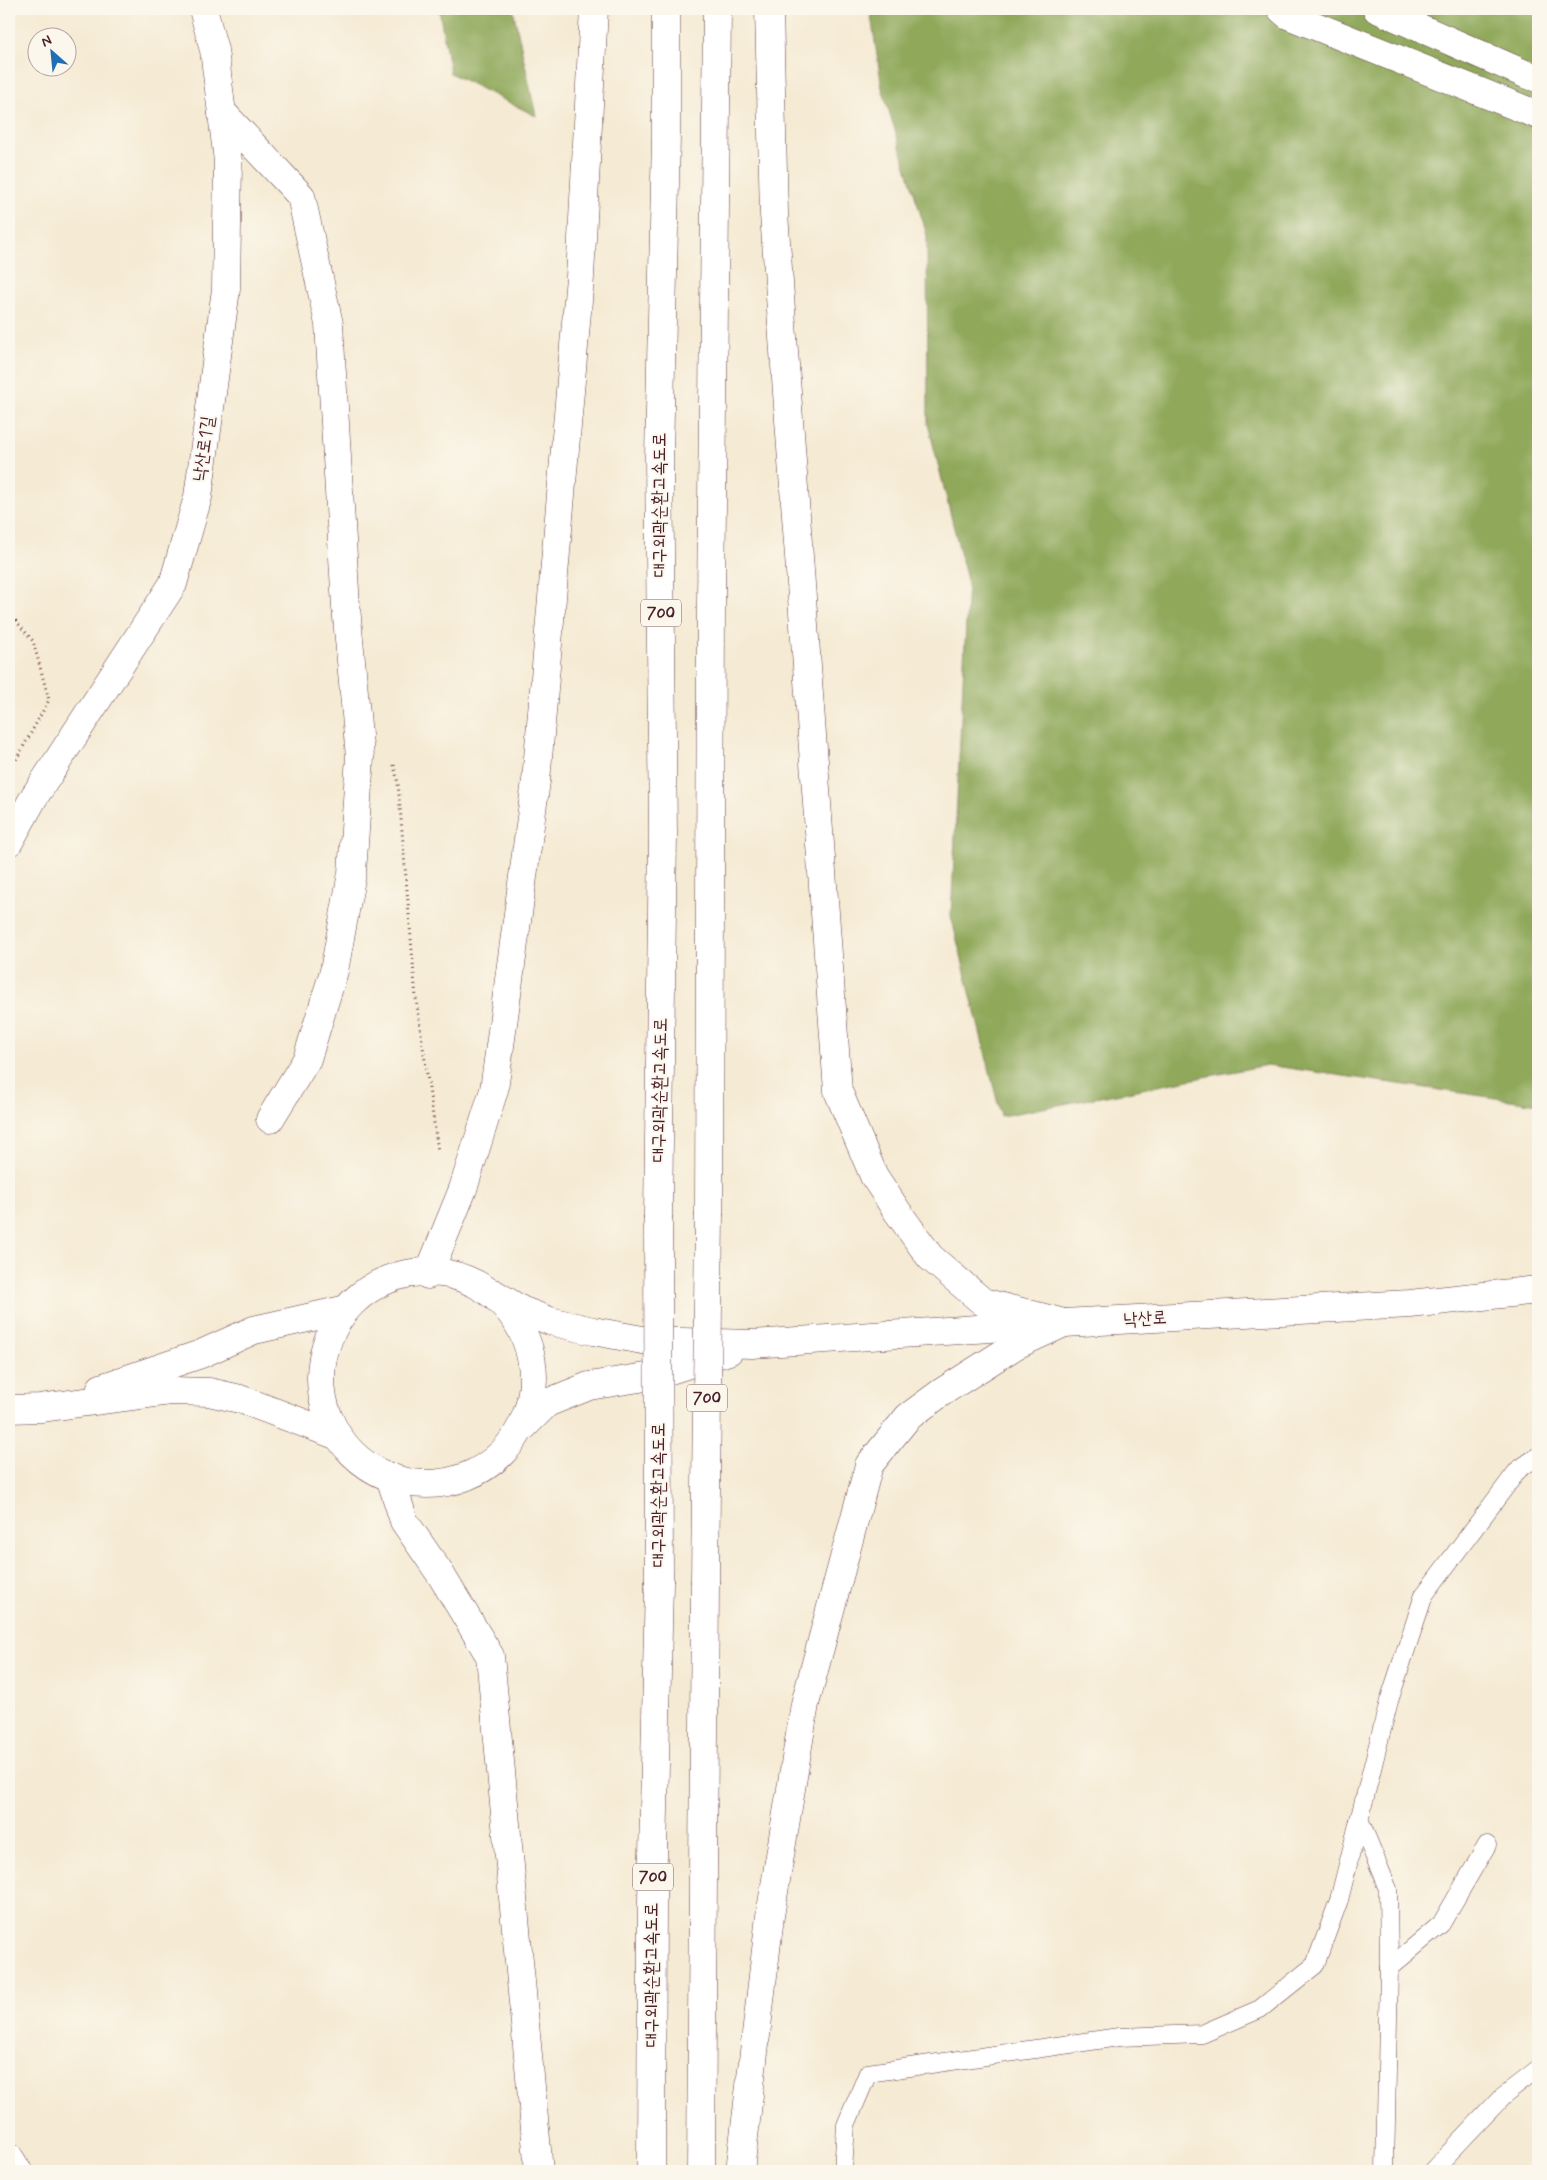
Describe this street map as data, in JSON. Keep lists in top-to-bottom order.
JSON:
{
  "streets": {
    "main road": [
      "낙산로1길",
      "대구외곽순환고속도로",
      "700",
      "낙산로"
    ]
  },
  "north": "top left"
}
